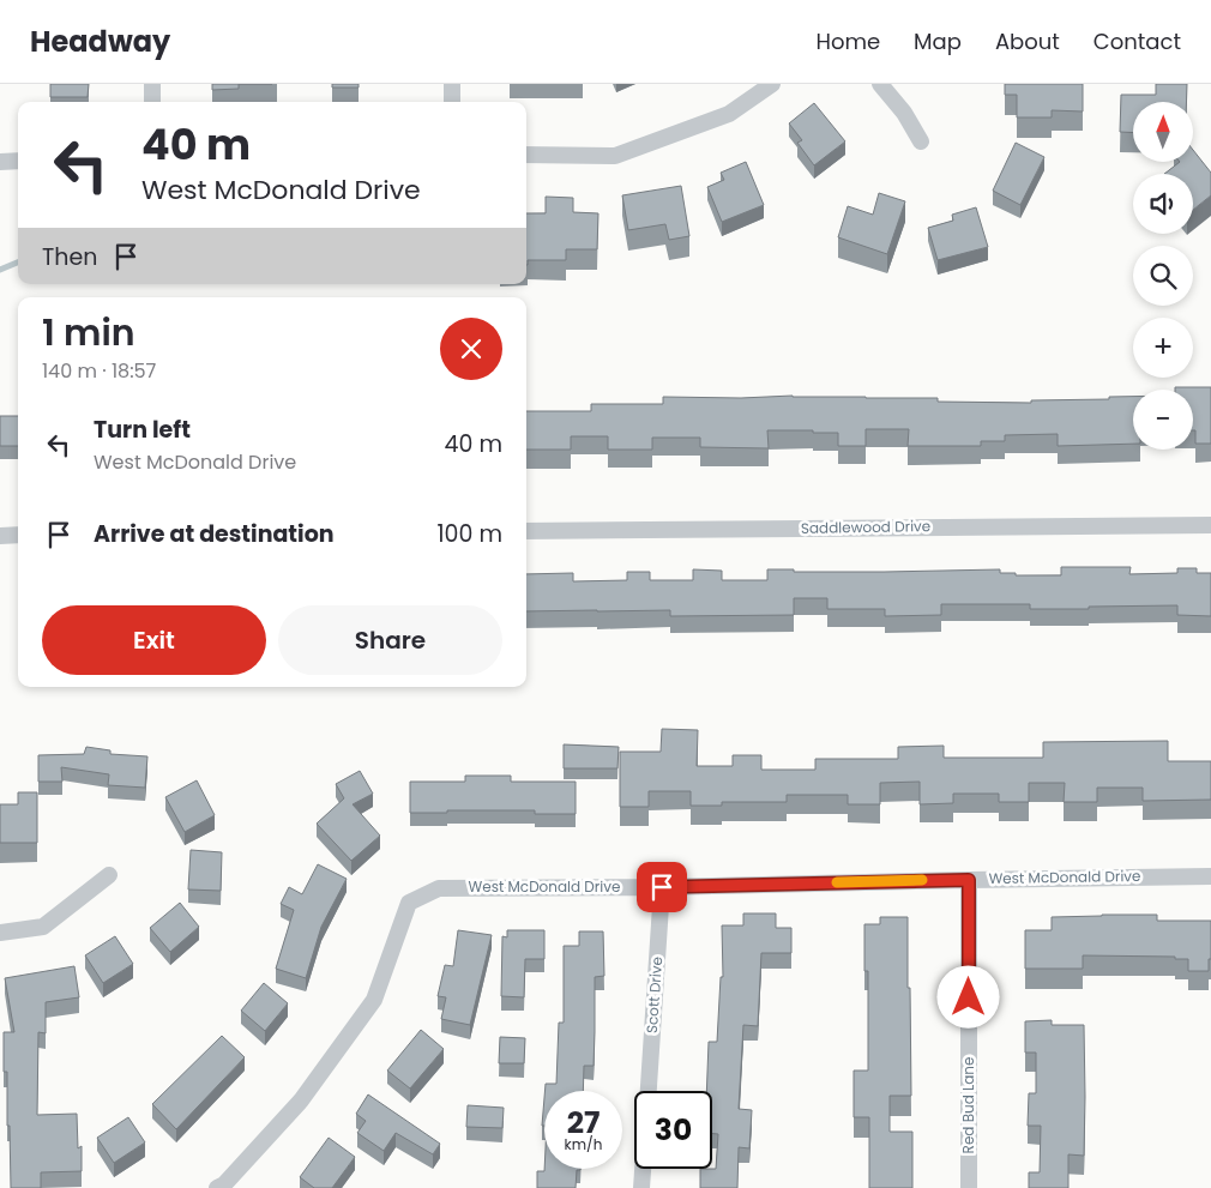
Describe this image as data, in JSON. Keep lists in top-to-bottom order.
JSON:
{
  "streets": {
    "street": [
      "Saddlewood Drive",
      "West McDonald Drive",
      "Scott Drive",
      "Red Bud Lane"
    ]
  },
  "crossings": [
    ["West McDonald Drive", "Scott Drive"],
    ["West McDonald Drive", "Red Bud Lane"]
  ],
  "north": "top",
  "page": {
    "header": "Headway",
    "nav": [
      "Home",
      "Map",
      "About",
      "Contact"
    ],
    "map_buttons": ["+", "−"],
    "turn": ["40 m", "West McDonald Drive"],
    "then": "Then",
    "heading": ["1 min", "140 m · 18:57"],
    "list": [
      {
        "name": "Turn left",
        "note": "West McDonald Drive",
        "value": "40 m"
      },
      {
        "name": "Arrive at destination",
        "value": "100 m"
      }
    ],
    "buttons": ["Exit", "Share"],
    "speed": "27 km/h",
    "limit": "30"
  }
}
